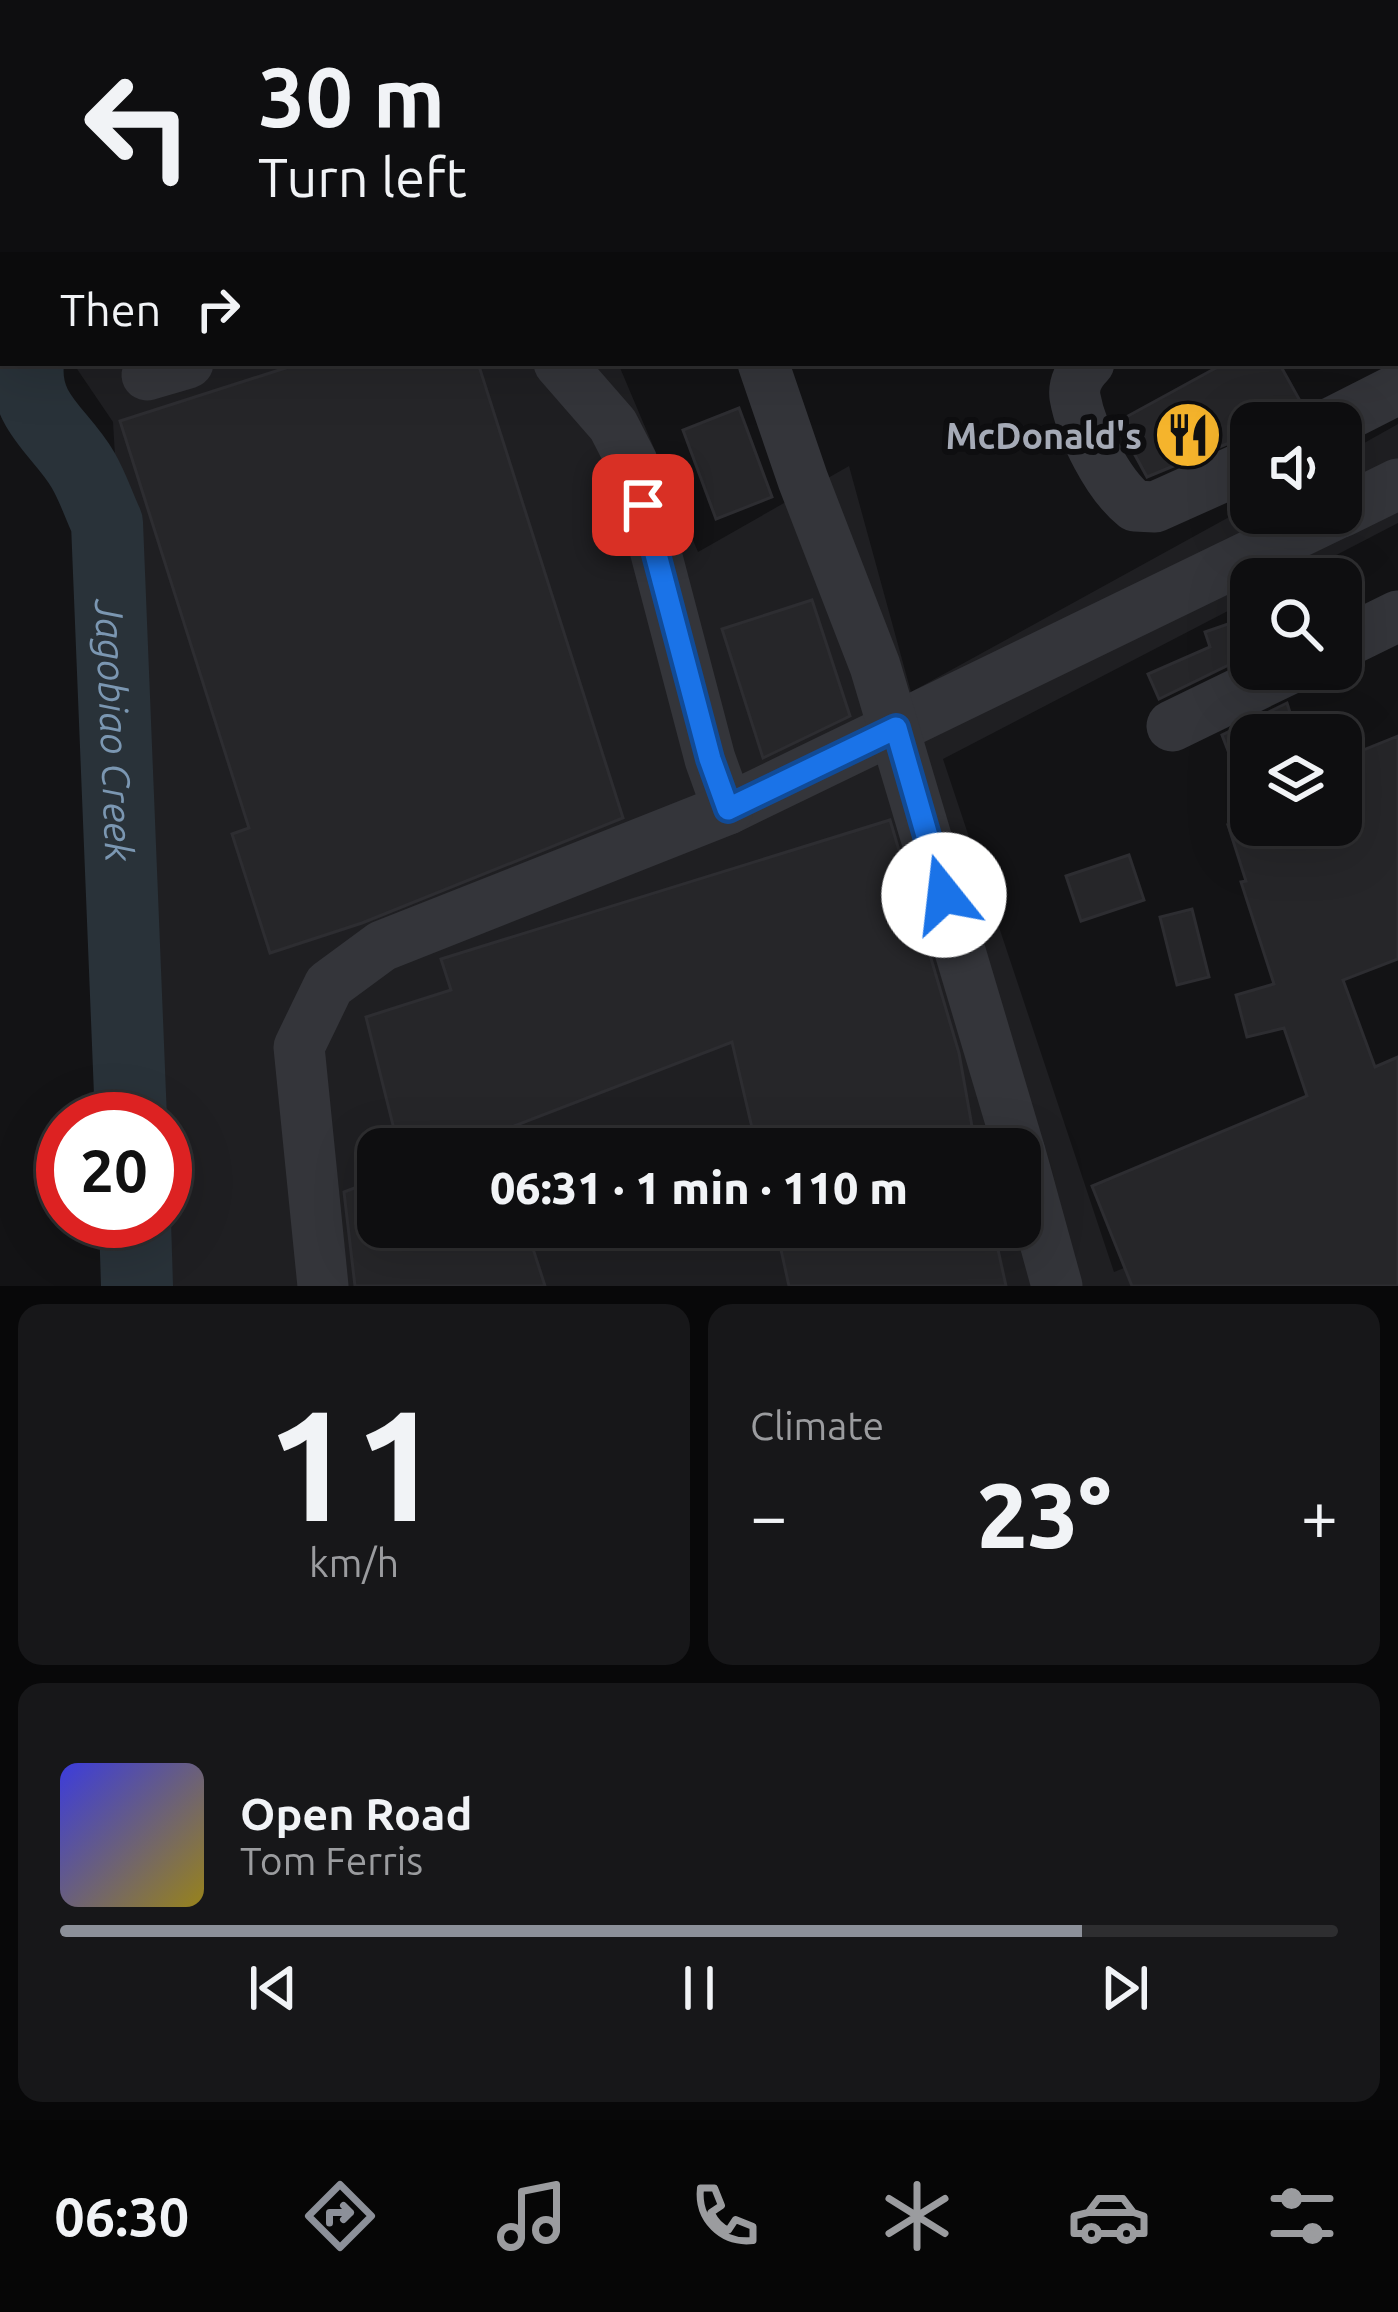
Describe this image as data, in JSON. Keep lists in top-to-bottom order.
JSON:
{
  "water": ["Jagobiao Creek"],
  "places": {
    "restaurant": ["McDonald's"]
  },
  "page": {
    "turn": ["30 m", "Turn left"],
    "then": "Then",
    "limit": "20",
    "trip": "06:31 · 1 min · 110 m",
    "tile": [
      ["11", "km/h"],
      "Climate"
    ],
    "heat": ["−", "23°", "+"],
    "song": ["Open Road", "Tom Ferris"],
    "tabs": "06:30"
  }
}
